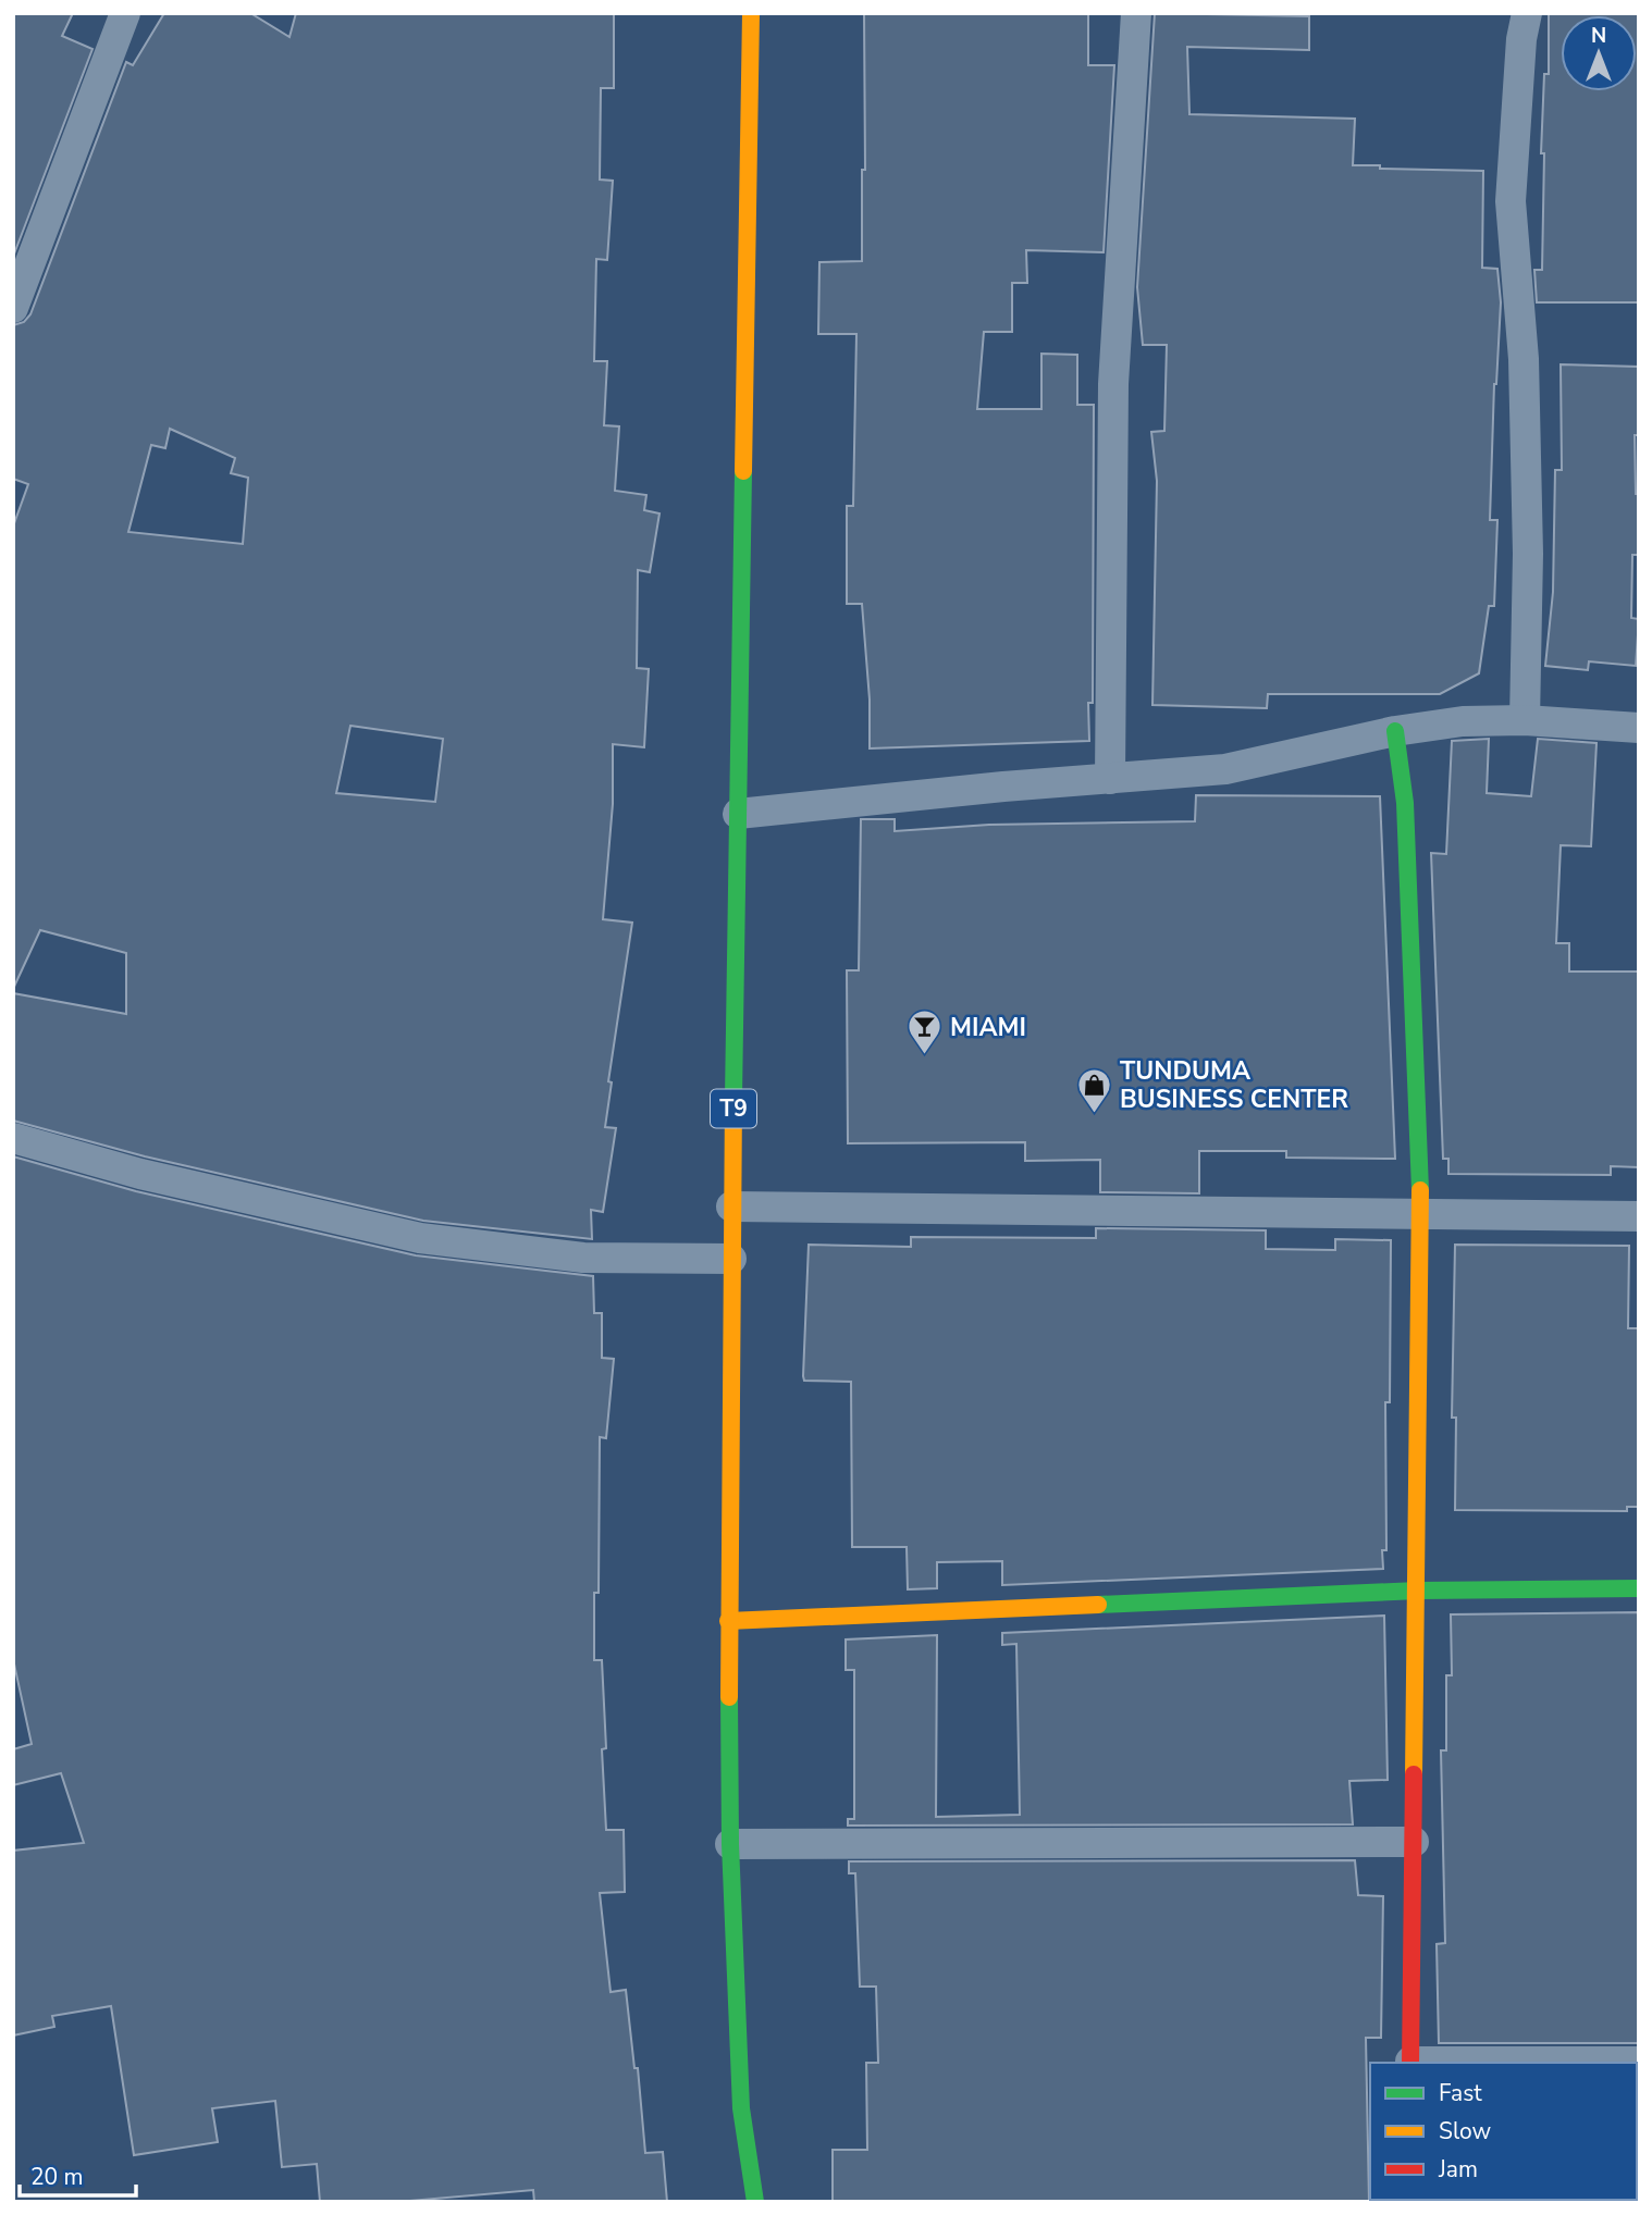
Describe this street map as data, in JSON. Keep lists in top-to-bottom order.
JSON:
{
  "streets": {
    "main road": ["T9"]
  },
  "places": {
    "bar": ["MIAMI"],
    "shop": ["TUNDUMA BUSINESS CENTER"]
  },
  "legend": ["Fast", "Slow", "Jam"],
  "scale_bar": "20 m",
  "north": "top"
}
